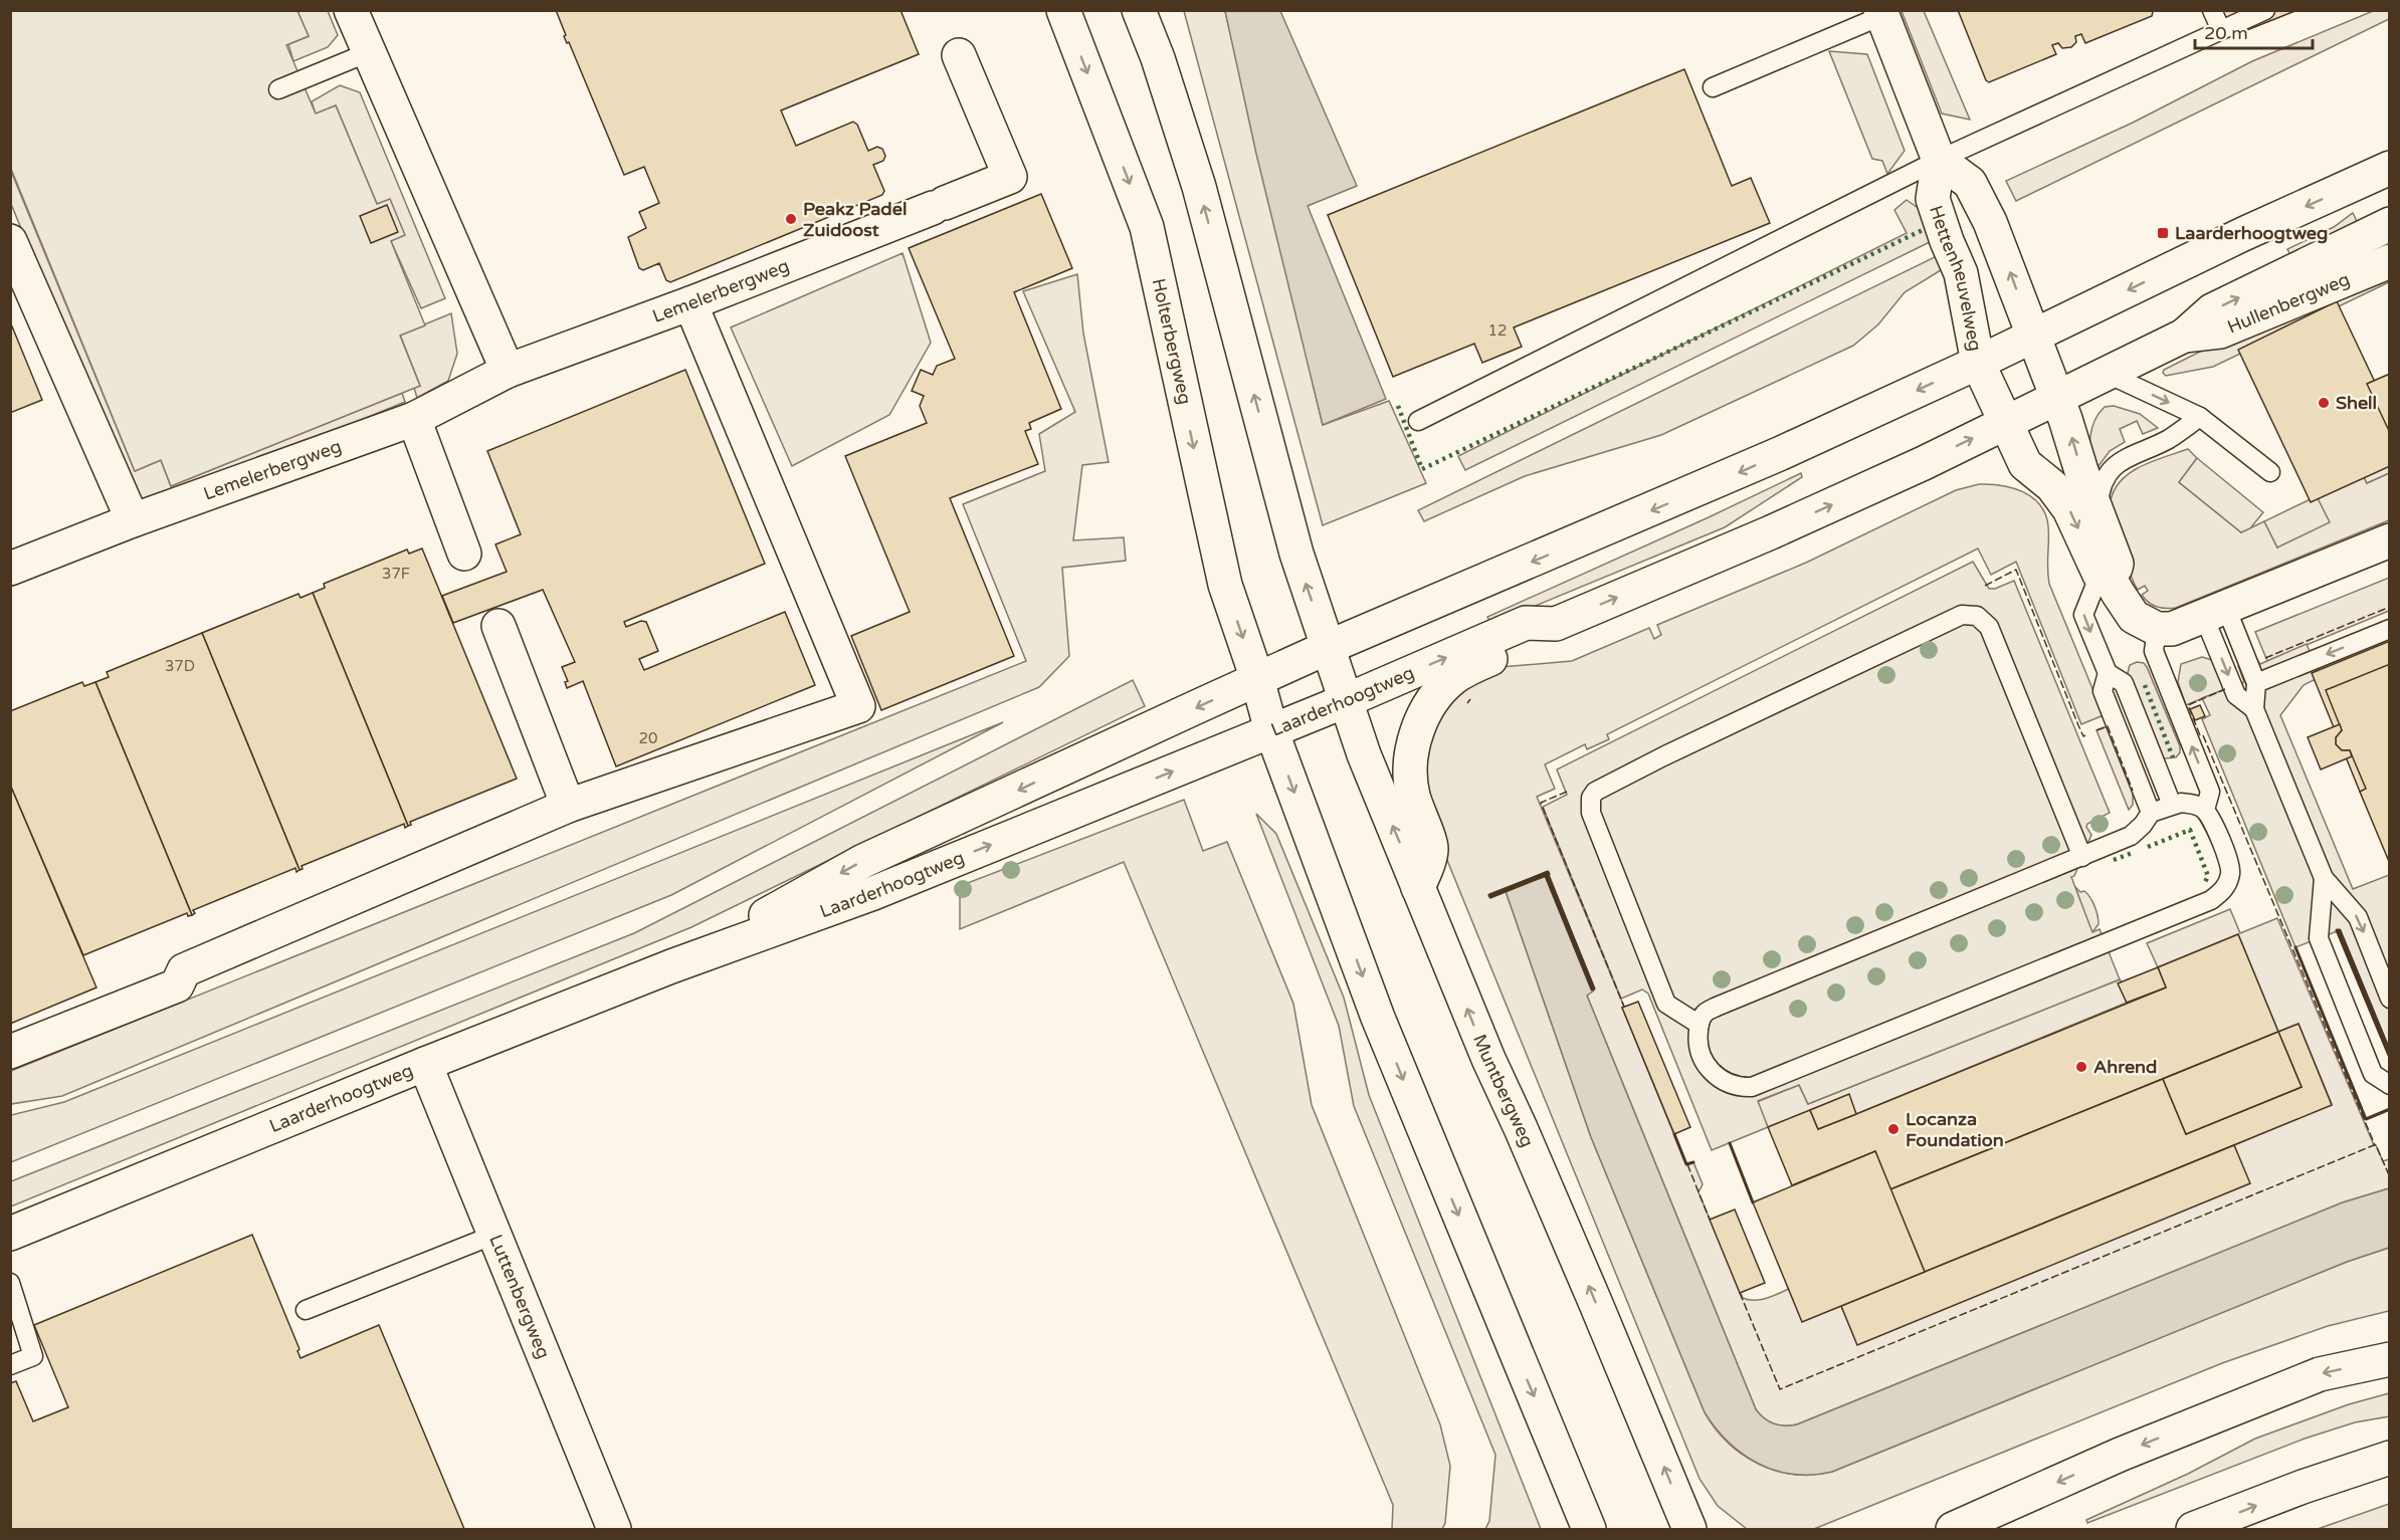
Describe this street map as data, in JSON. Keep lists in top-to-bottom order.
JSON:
{
  "streets": {
    "main road": [
      "Hettenheuvelweg",
      "Lemelerbergweg",
      "Hullenbergweg",
      "Holterbergweg",
      "Laarderhoogtweg",
      "Muntbergweg",
      "Luttenbergweg"
    ]
  },
  "crossings": [
    ["Hettenheuvelweg", "Laarderhoogtweg"],
    ["Hullenbergweg", "Laarderhoogtweg"],
    ["Holterbergweg", "Laarderhoogtweg"],
    ["Laarderhoogtweg", "Muntbergweg"],
    ["Laarderhoogtweg", "Luttenbergweg"]
  ],
  "places": {
    "other": [
      "Peakz Padel Zuidoost",
      "Shell",
      "Ahrend",
      "Locanza Foundation"
    ],
    "transit": ["Laarderhoogtweg"]
  },
  "house_numbers": [
    "12",
    "37F",
    "37D",
    "20"
  ],
  "scale_bar": "20 m"
}
